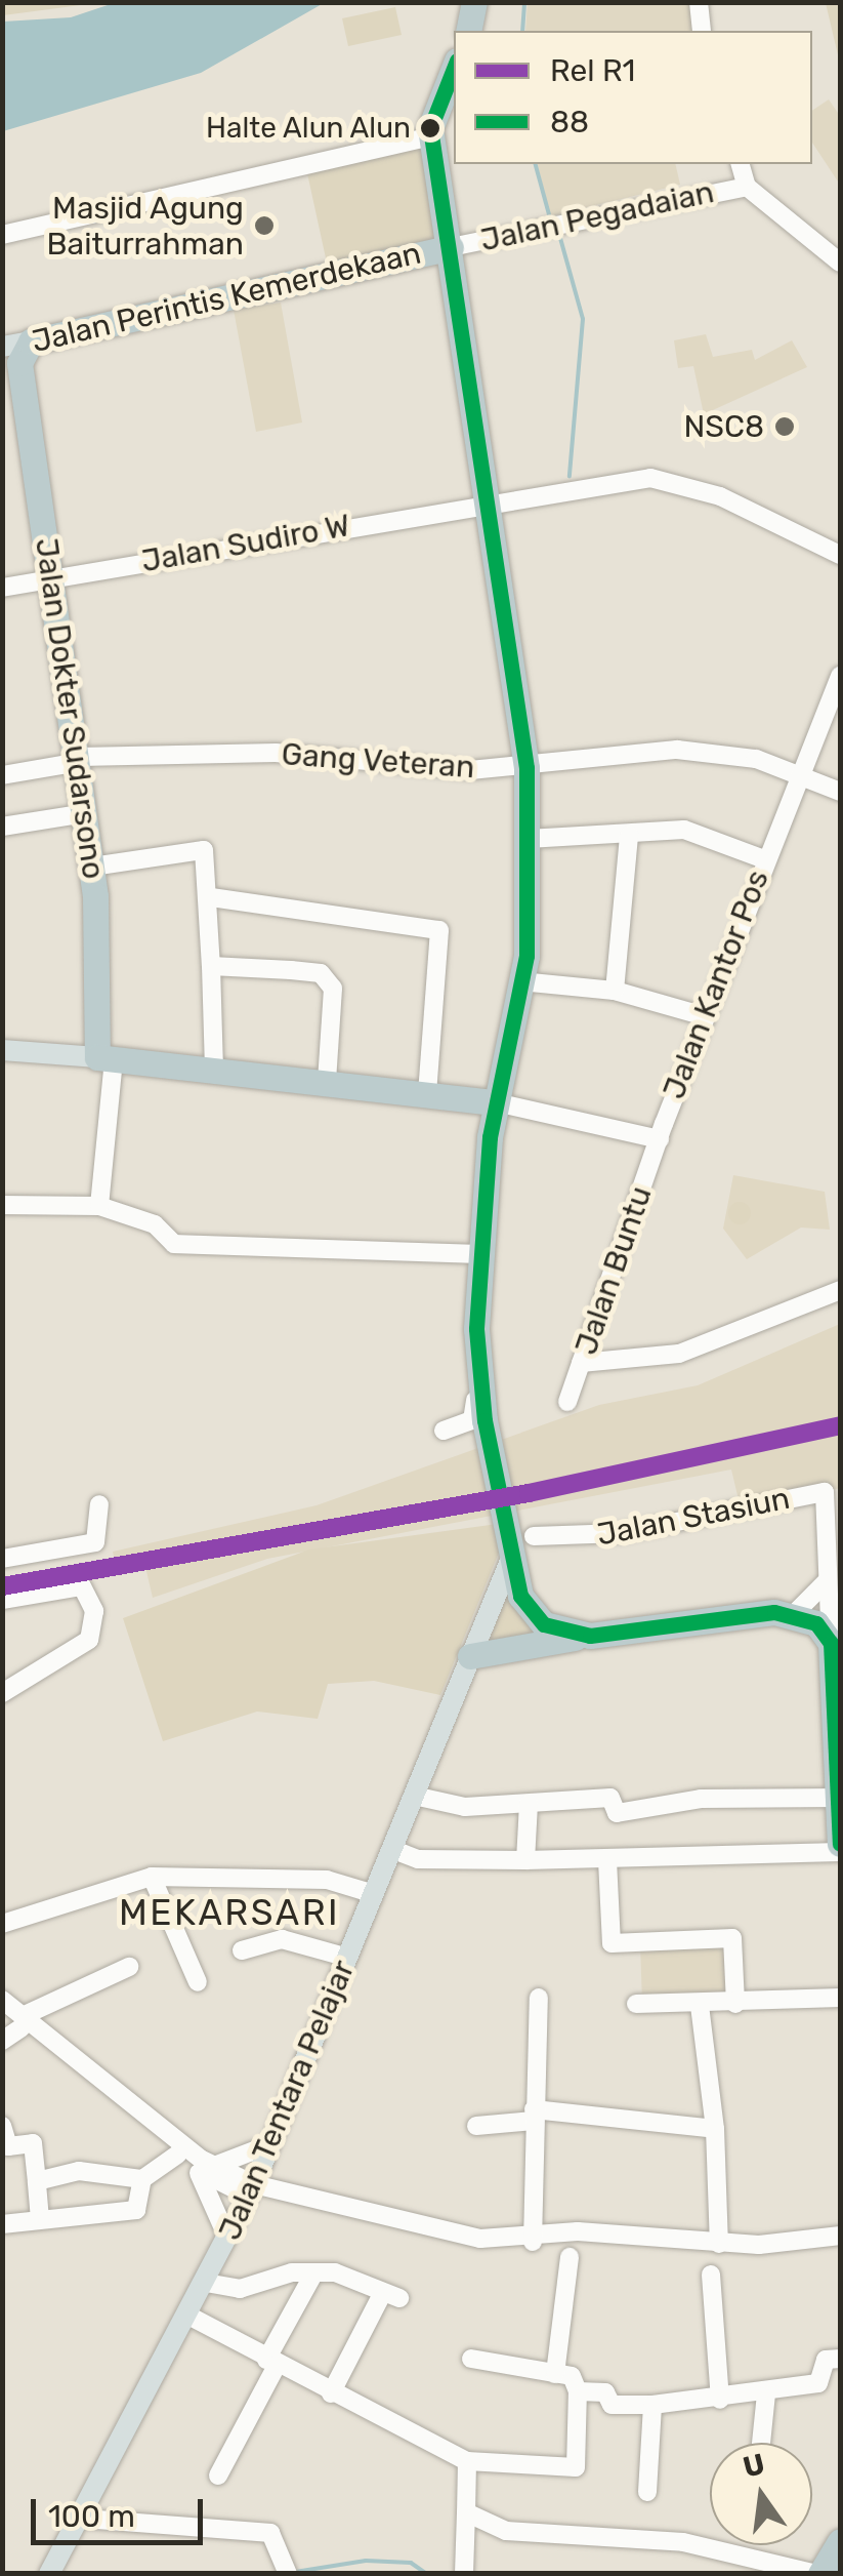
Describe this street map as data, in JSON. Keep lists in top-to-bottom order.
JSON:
{
  "streets": {
    "highway": ["Jalan Perintis Kemerdekaan", "Jalan Dokter Sudarsono"],
    "main road": ["Jalan Tentara Pelajar"],
    "street": [
      "Jalan Pegadaian",
      "Jalan Sudiro W",
      "Gang Veteran",
      "Jalan Kantor Pos",
      "Jalan Buntu",
      "Jalan Stasiun"
    ]
  },
  "crossings": [
    ["Jalan Pegadaian", "Jalan Perintis Kemerdekaan"],
    ["Jalan Perintis Kemerdekaan", "Jalan Dokter Sudarsono"],
    ["Jalan Sudiro W", "Jalan Dokter Sudarsono"],
    ["Jalan Dokter Sudarsono", "Gang Veteran"],
    ["Gang Veteran", "Jalan Kantor Pos"],
    ["Jalan Kantor Pos", "Jalan Buntu"]
  ],
  "districts": ["MEKARSARI"],
  "places": ["Halte Alun Alun", "Masjid Agung Baiturrahman", "NSC8"],
  "lines": ["transit line 88", "rail line R1"],
  "legend": ["Rel R1", "88"],
  "scale_bar": "100 m",
  "north": "top"
}
